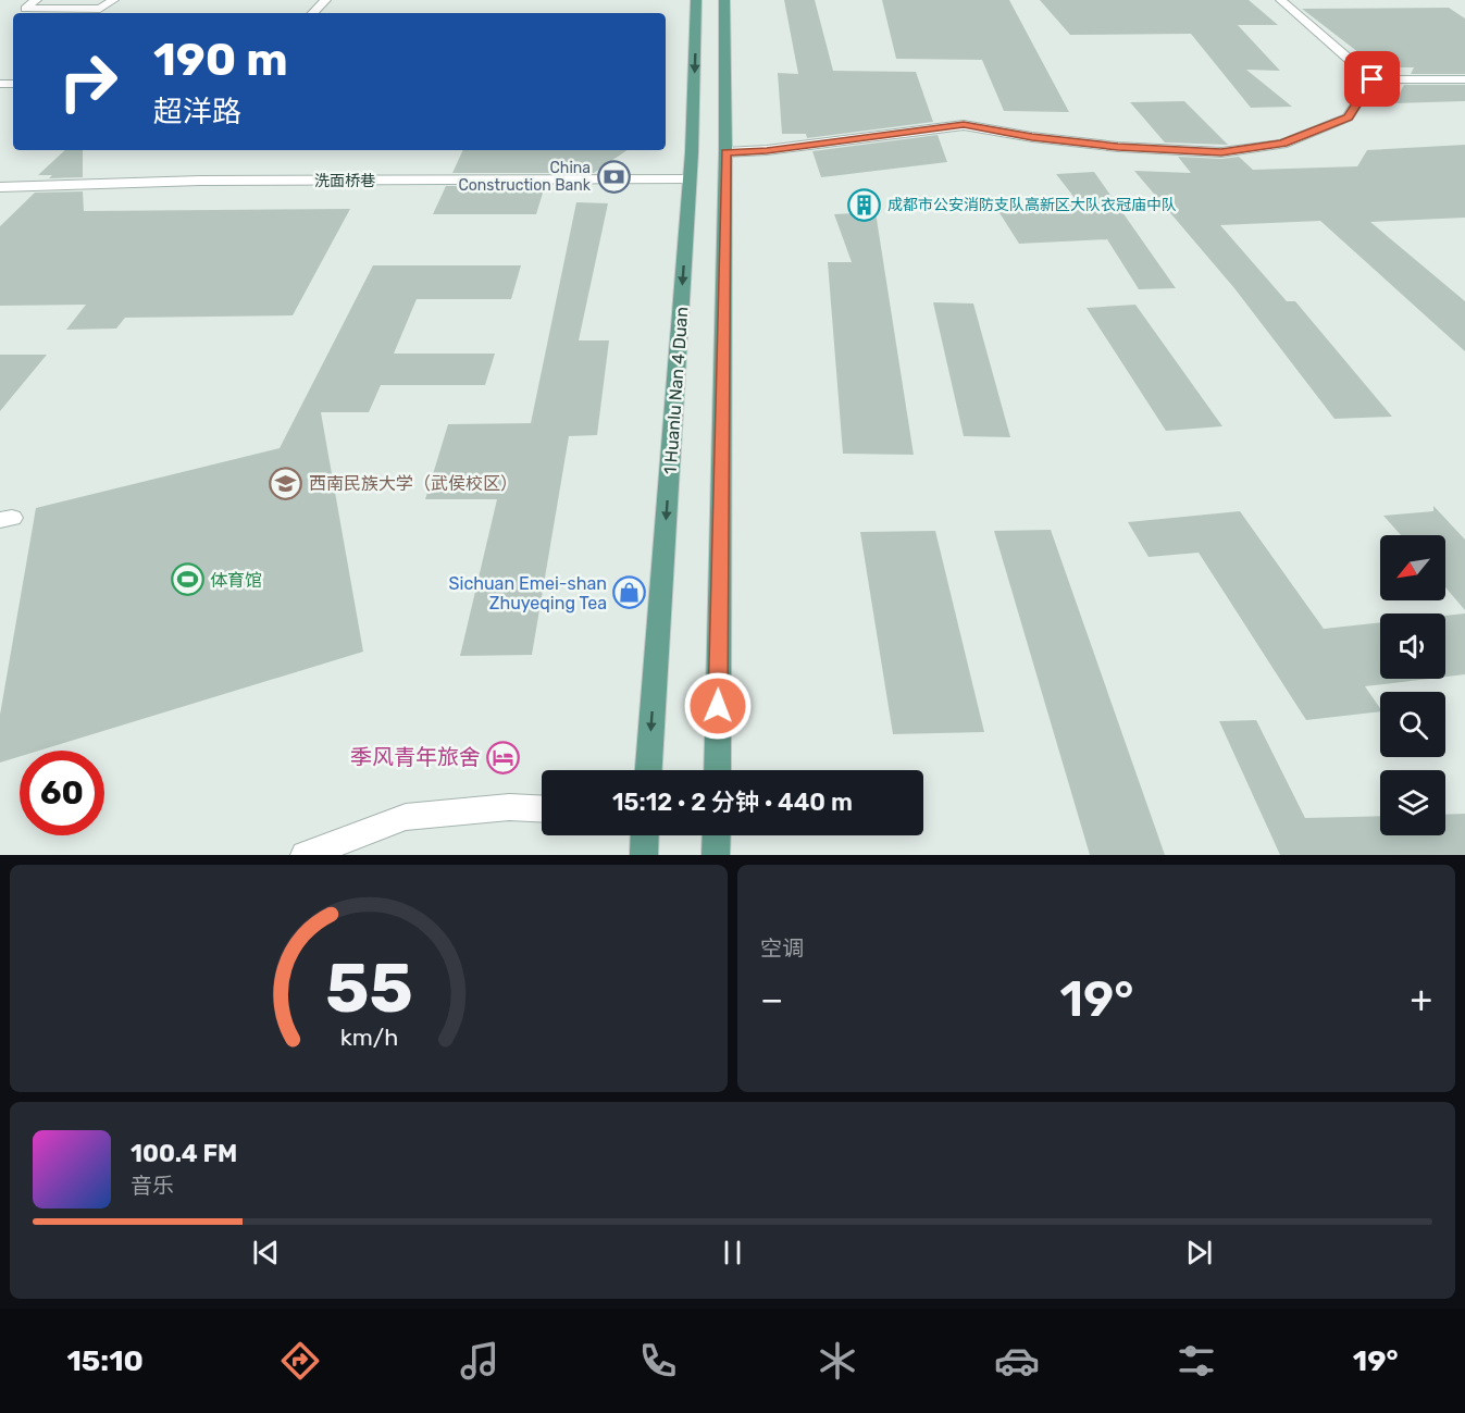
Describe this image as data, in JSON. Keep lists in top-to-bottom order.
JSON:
{
  "streets": {
    "main road": ["1 Huanlu Nan 4 Duan"],
    "street": ["洗面桥巷"]
  },
  "crossings": [
    ["洗面桥巷", "1 Huanlu Nan 4 Duan"]
  ],
  "places": {
    "bank": ["China Construction Bank"],
    "building": ["成都市公安消防支队高新区大队衣冠庙中队"],
    "school or university": ["西南民族大学（武侯校区）"],
    "sports": ["体育馆"],
    "shop": ["Sichuan Emei-shan Zhuyeqing Tea"],
    "hotel": ["季风青年旅舍"]
  },
  "north": "bottom left",
  "page": {
    "turn": ["190 m", "超洋路"],
    "limit": "60",
    "trip": "15:12 · 2 分钟 · 440 m",
    "tile": "空调",
    "heat": ["−", "19°", "+"],
    "song": ["100.4 FM", "音乐"],
    "tabs": ["15:10", "19°"],
    "gauge": ["55", "km/h"]
  }
}
